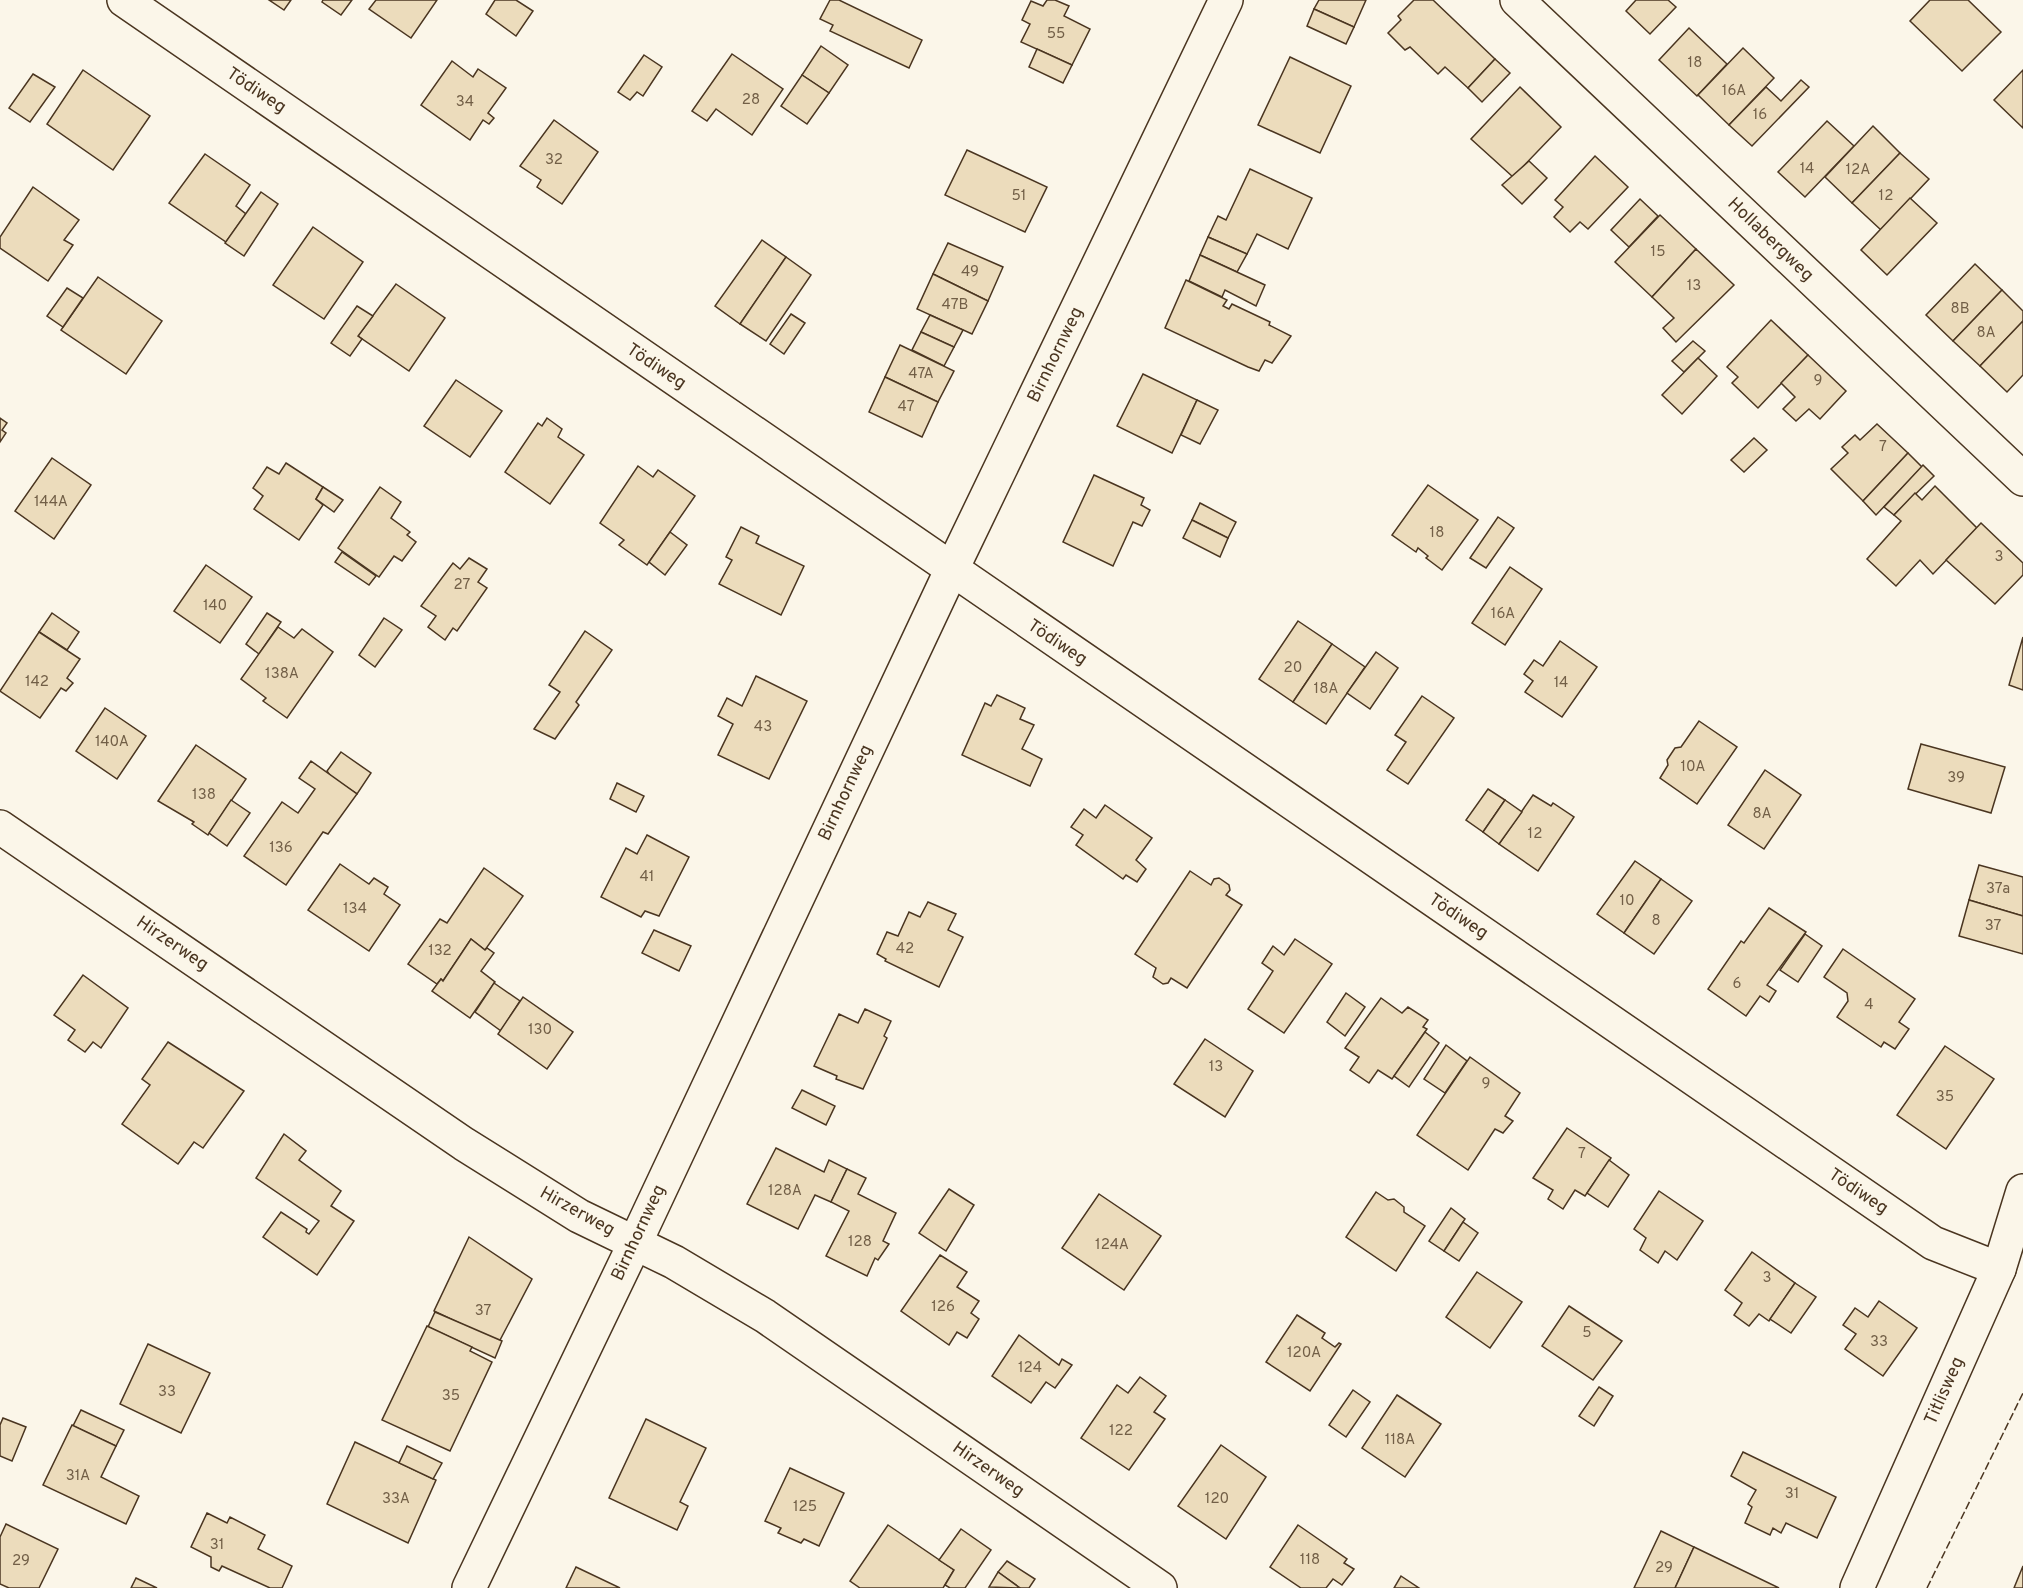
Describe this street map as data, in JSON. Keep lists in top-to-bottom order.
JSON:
{
  "streets": {
    "street": [
      "Tödiweg",
      "Hollabergweg",
      "Birnhornweg",
      "Hirzerweg",
      "Titlisweg"
    ]
  },
  "crossings": [
    ["Tödiweg", "Birnhornweg"],
    ["Tödiweg", "Titlisweg"],
    ["Birnhornweg", "Hirzerweg"]
  ],
  "house_numbers": [
    "55",
    "18",
    "16A",
    "28",
    "34",
    "16",
    "32",
    "14",
    "12A",
    "51",
    "12",
    "15",
    "49",
    "13",
    "47B",
    "8B",
    "8A",
    "47A",
    "9",
    "47",
    "7",
    "144A",
    "18",
    "3",
    "27",
    "140",
    "16A",
    "20",
    "138A",
    "142",
    "14",
    "18A",
    "43",
    "140A",
    "10A",
    "39",
    "138",
    "8A",
    "12",
    "136",
    "41",
    "37a",
    "10",
    "134",
    "8",
    "37",
    "42",
    "132",
    "6",
    "4",
    "130",
    "13",
    "9",
    "35",
    "7",
    "128A",
    "128",
    "124A",
    "3",
    "126",
    "37",
    "5",
    "33",
    "120A",
    "124",
    "33",
    "35",
    "122",
    "118A",
    "31A",
    "31",
    "33A",
    "120",
    "125",
    "31",
    "118",
    "29",
    "29"
  ]
}
